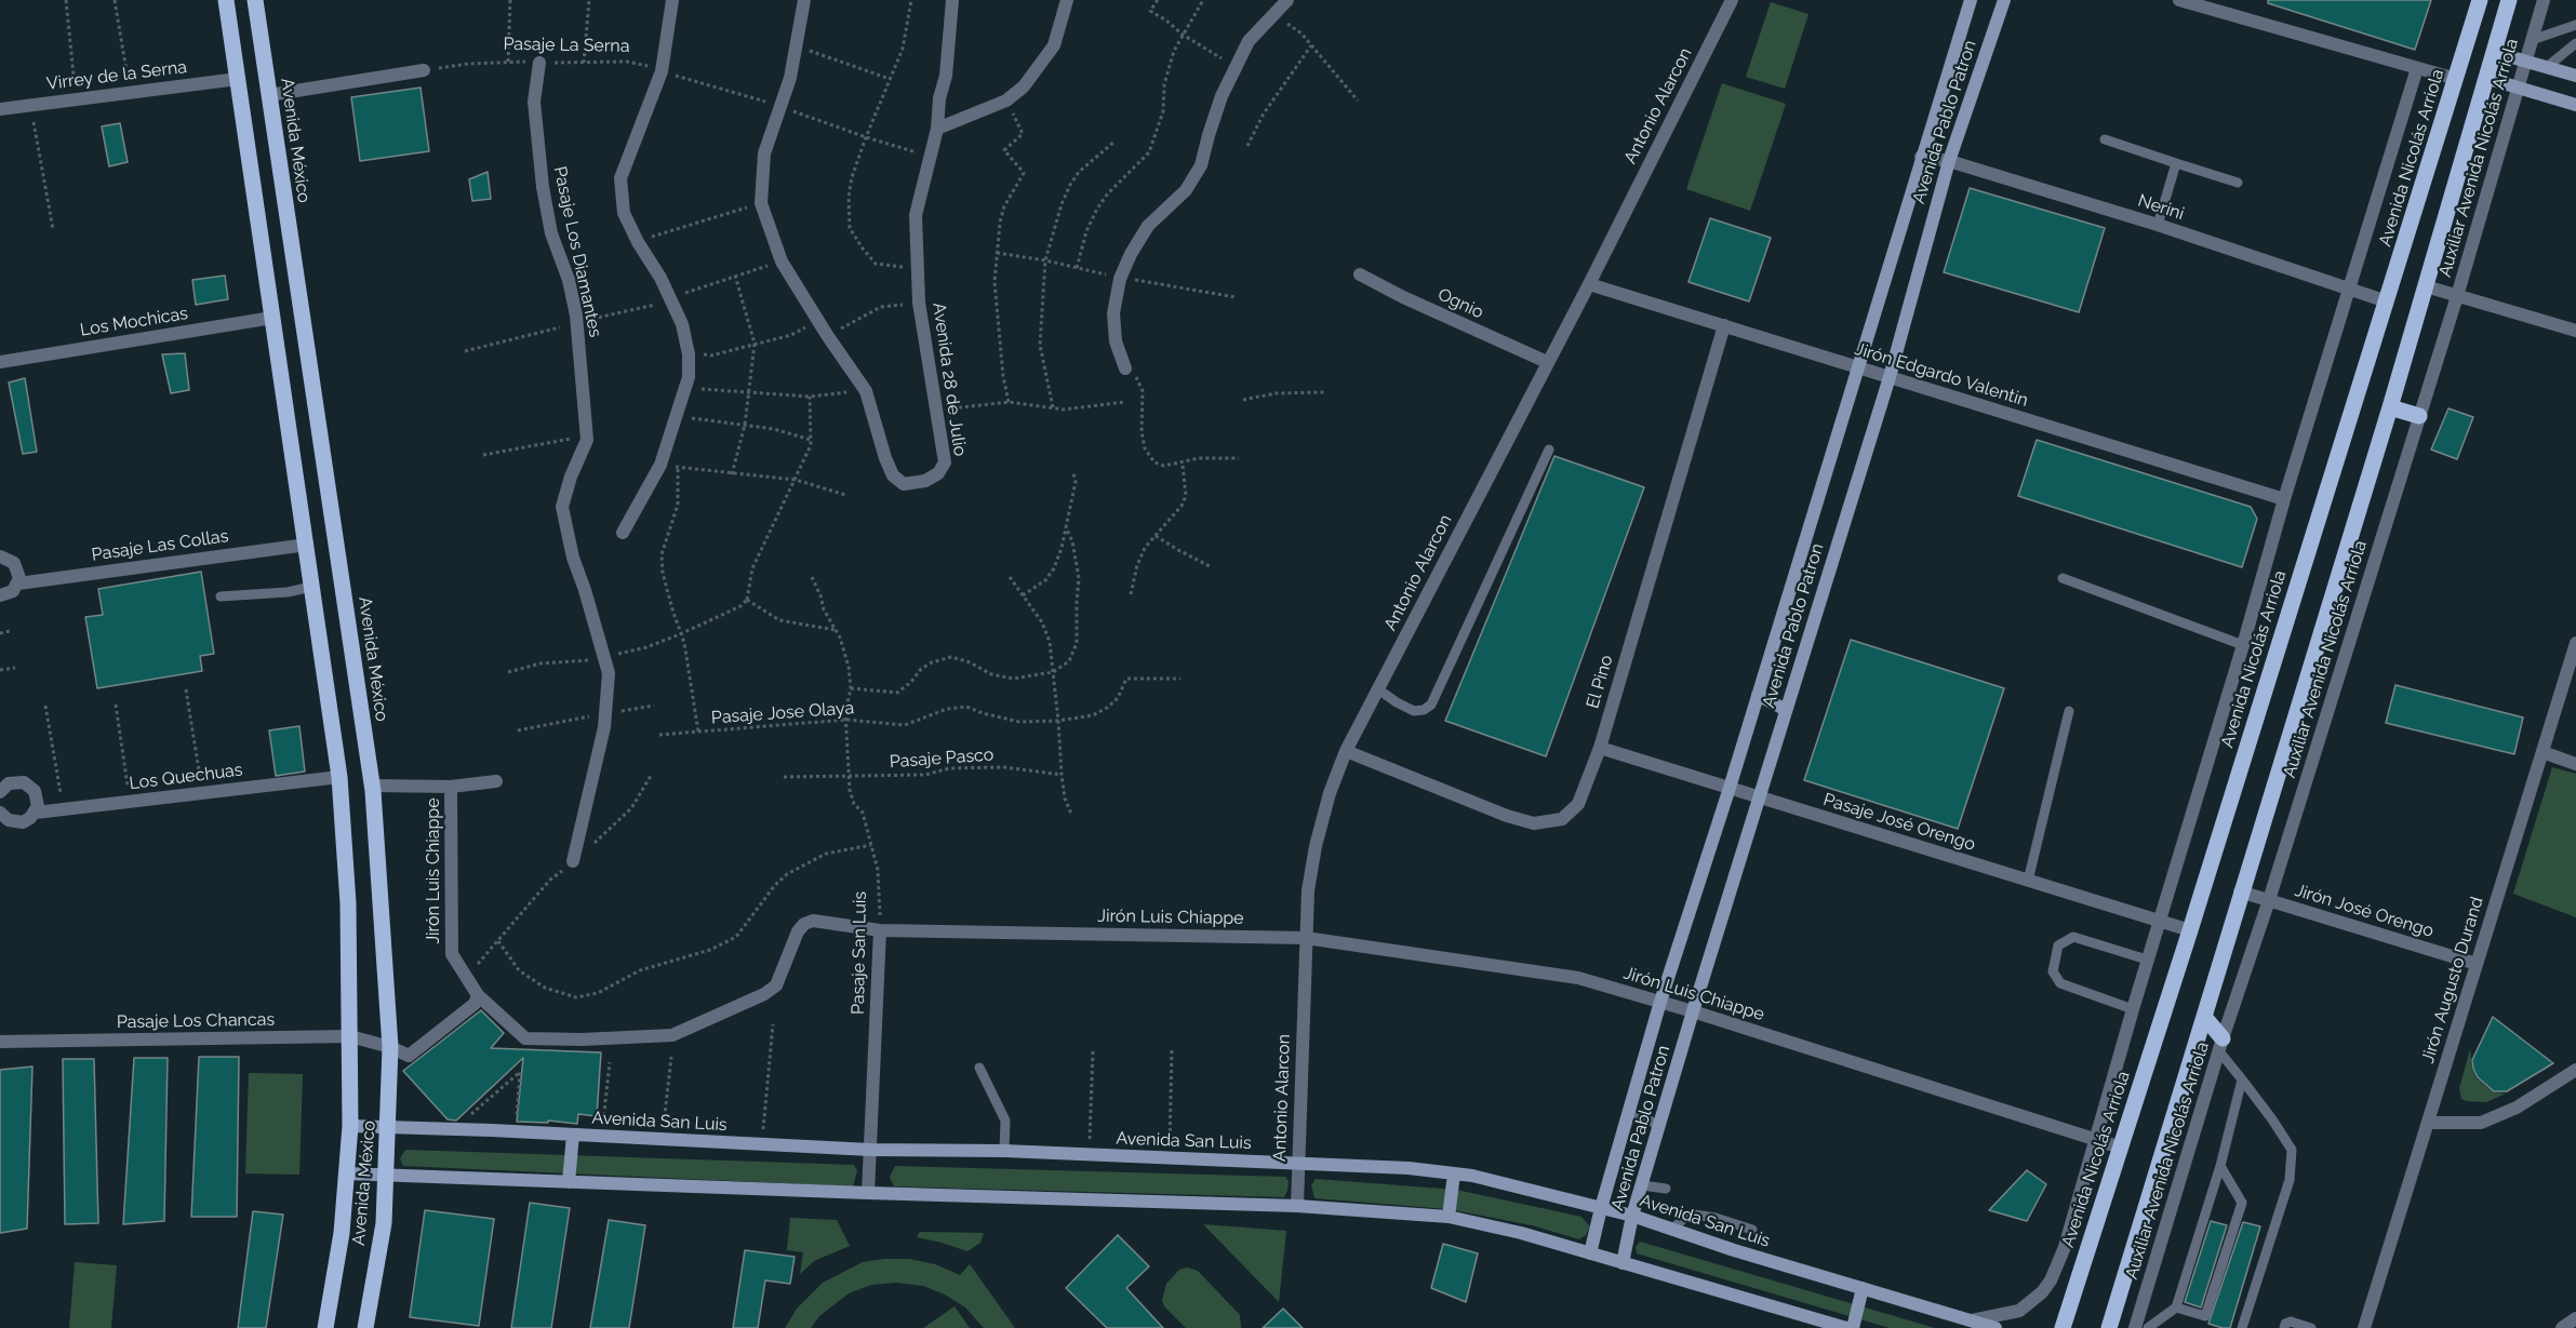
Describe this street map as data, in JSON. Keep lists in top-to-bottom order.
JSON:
{
  "streets": {
    "main road": [
      "Avenida Pablo Patron",
      "Avenida México",
      "Avenida Nicolás Arriola",
      "Avenida San Luis"
    ],
    "street": [
      "Virrey de la Serna",
      "Antonio Alarcon",
      "Auxiliar Avenida Nicolás Arriola",
      "Nerini",
      "Pasaje Los Diamantes",
      "Ognio",
      "Los Mochicas",
      "Jirón Edgardo Valentin",
      "Avenida 28 de Julio",
      "Pasaje Las Collas",
      "El Pino",
      "Los Quechuas",
      "Pasaje José Orengo",
      "Jirón Luis Chiappe",
      "Jirón José Orengo",
      "Pasaje San Luis",
      "Jirón Augusto Durand",
      "Pasaje Los Chancas"
    ],
    "path": ["Pasaje La Serna", "Pasaje Jose Olaya", "Pasaje Pasco"]
  },
  "crossings": [
    ["Pasaje La Serna", "Pasaje Los Diamantes"],
    ["Pasaje La Serna", "Avenida 28 de Julio"],
    ["Virrey de la Serna", "Avenida México"],
    ["Antonio Alarcon", "Ognio"],
    ["Antonio Alarcon", "Jirón Edgardo Valentin"],
    ["Antonio Alarcon", "El Pino"],
    ["Antonio Alarcon", "Jirón Luis Chiappe"],
    ["Antonio Alarcon", "Avenida San Luis"],
    ["Avenida Pablo Patron", "Nerini"],
    ["Avenida Pablo Patron", "Jirón Edgardo Valentin"],
    ["Avenida Pablo Patron", "Pasaje José Orengo"],
    ["Avenida Pablo Patron", "Jirón Luis Chiappe"],
    ["Avenida Pablo Patron", "Avenida San Luis"],
    ["Avenida México", "Los Mochicas"],
    ["Avenida México", "Pasaje Las Collas"],
    ["Avenida México", "Los Quechuas"],
    ["Avenida México", "Pasaje Los Chancas"],
    ["Avenida México", "Avenida San Luis"],
    ["Avenida Nicolás Arriola", "Nerini"],
    ["Avenida Nicolás Arriola", "Pasaje José Orengo"],
    ["Avenida Nicolás Arriola", "Jirón Luis Chiappe"],
    ["Auxiliar Avenida Nicolás Arriola", "Jirón José Orengo"],
    ["Jirón Edgardo Valentin", "El Pino"],
    ["El Pino", "Pasaje José Orengo"],
    ["Pasaje Jose Olaya", "Pasaje San Luis"],
    ["Pasaje Pasco", "Pasaje San Luis"],
    ["Jirón Luis Chiappe", "Pasaje San Luis"],
    ["Jirón Luis Chiappe", "Pasaje Los Chancas"],
    ["Jirón José Orengo", "Jirón Augusto Durand"],
    ["Pasaje San Luis", "Avenida San Luis"]
  ]
}
